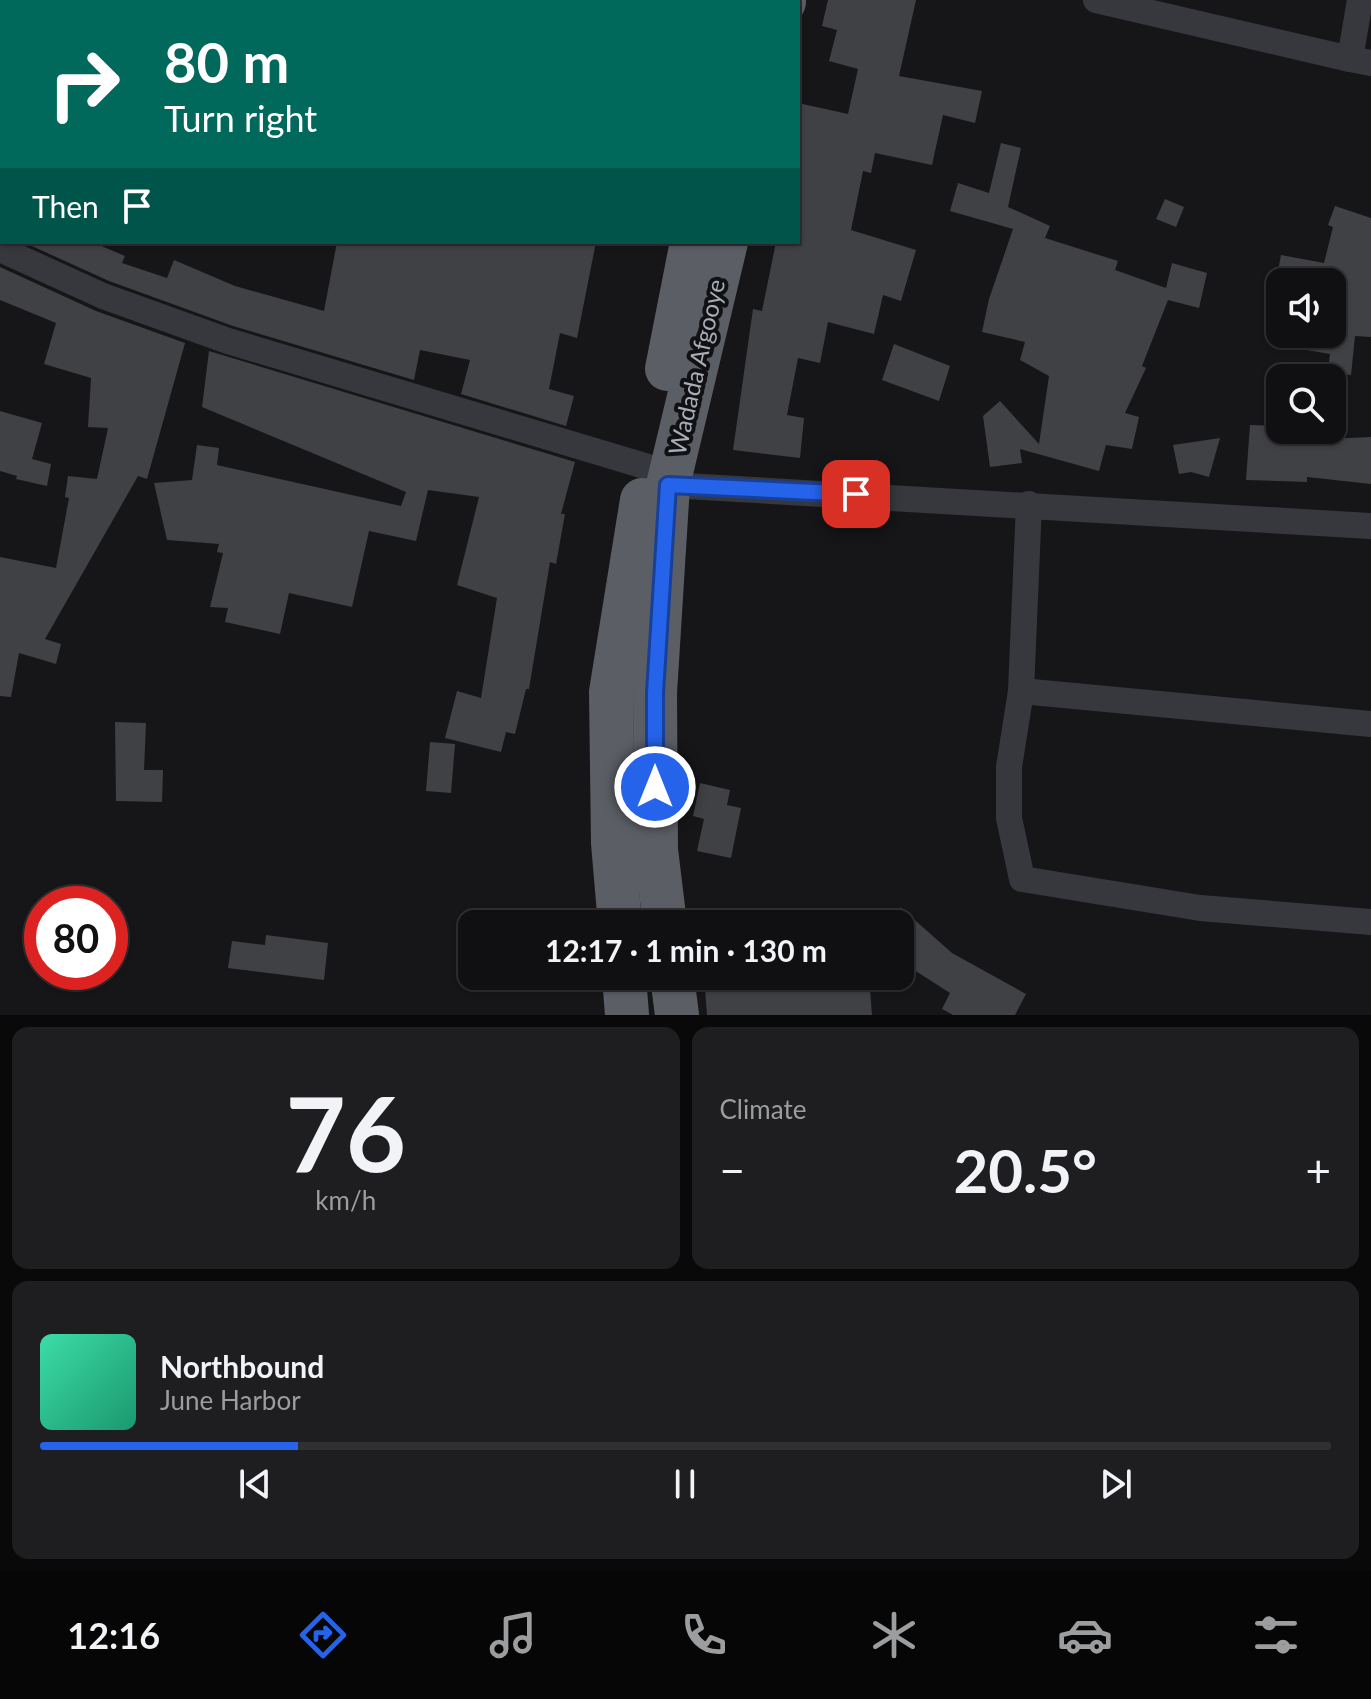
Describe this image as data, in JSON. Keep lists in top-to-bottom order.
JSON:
{
  "streets": {
    "highway": ["Wadada Afgooye"]
  },
  "page": {
    "turn": ["80 m", "Turn right"],
    "then": "Then",
    "limit": "80",
    "trip": "12:17 · 1 min · 130 m",
    "tile": [
      ["76", "km/h"],
      "Climate"
    ],
    "heat": ["−", "20.5°", "+"],
    "song": ["Northbound", "June Harbor"],
    "tabs": "12:16"
  }
}
